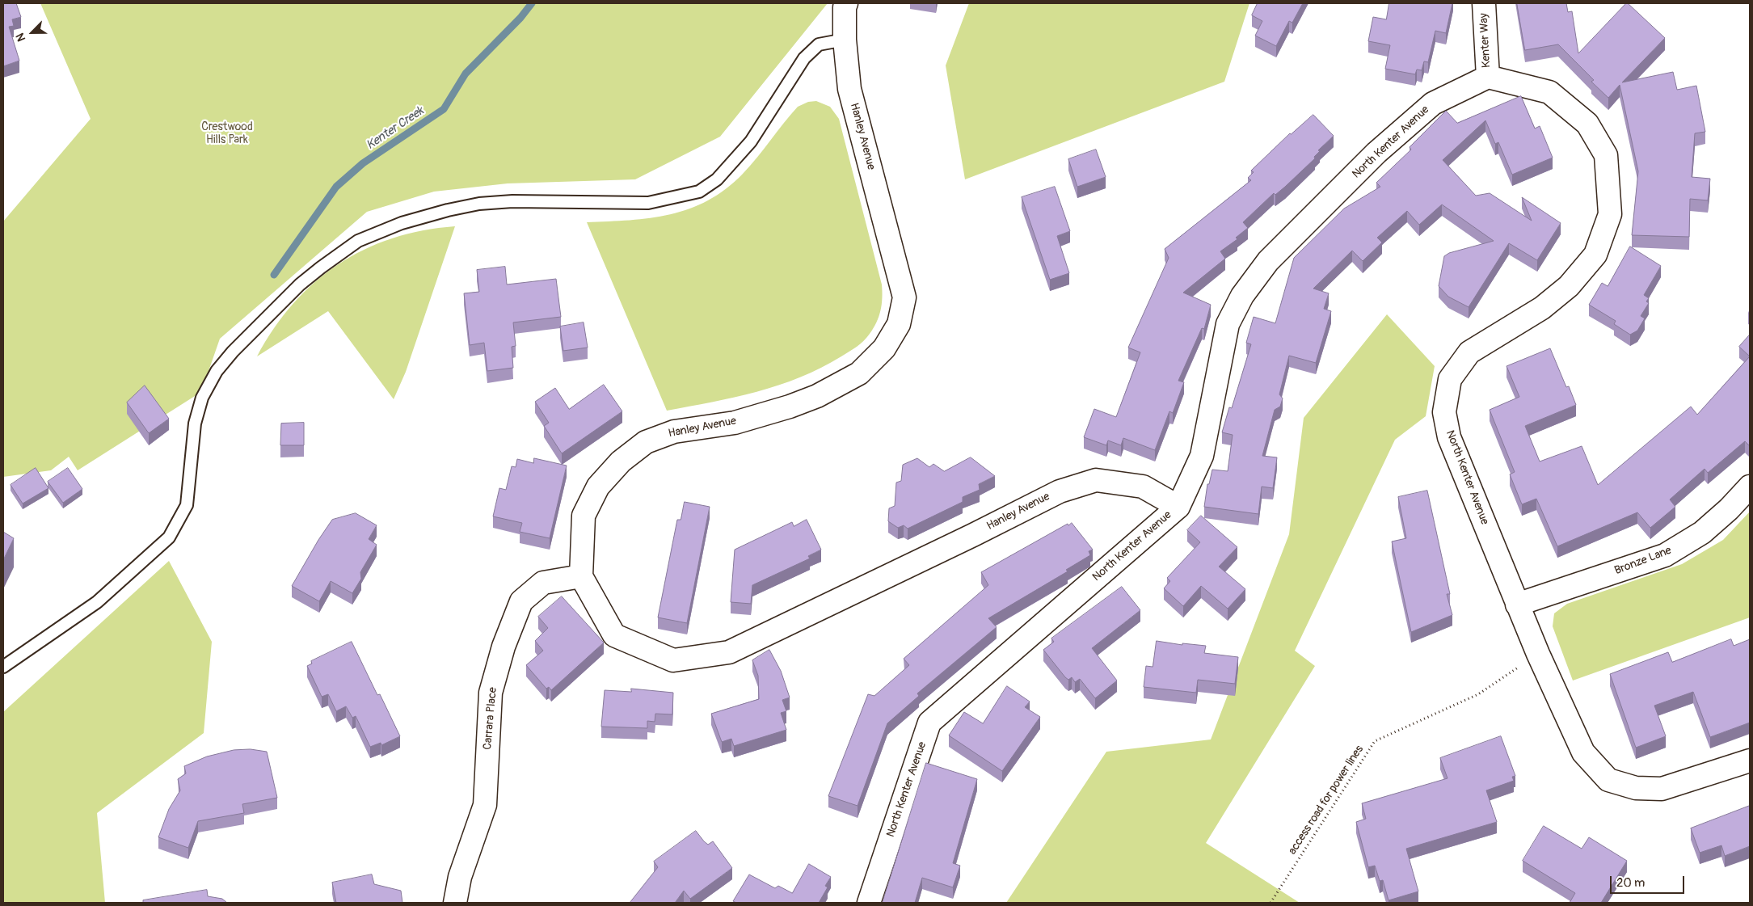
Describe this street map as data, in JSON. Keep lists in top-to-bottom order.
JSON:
{
  "streets": {
    "street": [
      "Kenter Way",
      "Hanley Avenue",
      "North Kenter Avenue",
      "Bronze Lane",
      "Carrara Place"
    ],
    "path": ["access road for power lines"]
  },
  "crossings": [
    ["Kenter Way", "North Kenter Avenue"],
    ["Hanley Avenue", "North Kenter Avenue"],
    ["Hanley Avenue", "Carrara Place"],
    ["North Kenter Avenue", "Bronze Lane"],
    ["North Kenter Avenue", "access road for power lines"]
  ],
  "water": ["Kenter Creek"],
  "parks": ["Crestwood Hills Park"],
  "scale_bar": "20 m",
  "north": "bottom left"
}
